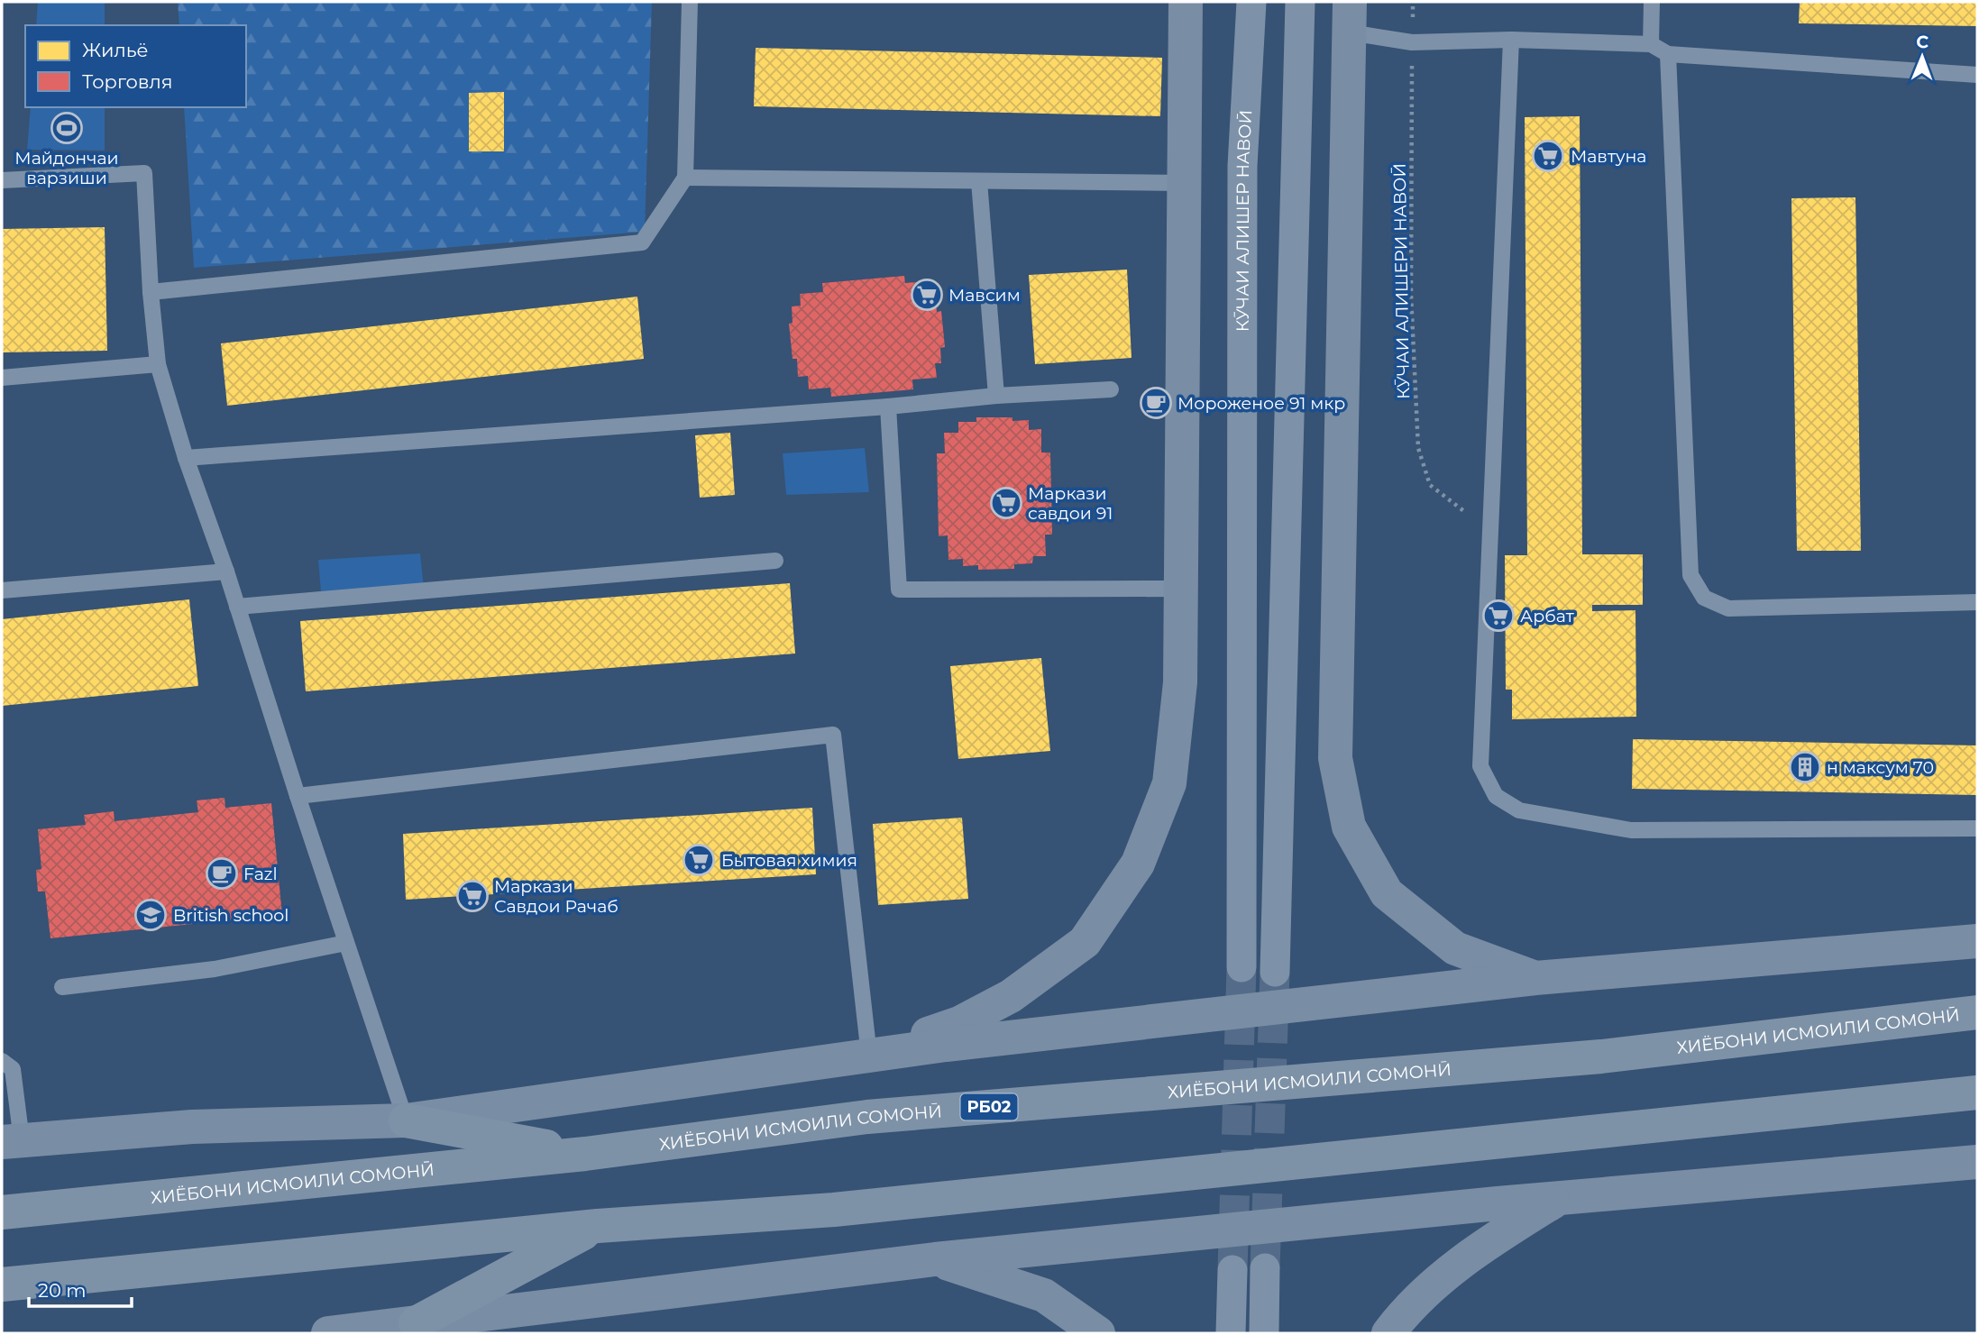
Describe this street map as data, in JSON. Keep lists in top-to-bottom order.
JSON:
{
  "streets": {
    "highway": ["ХИЁБОНИ ИСМОИЛИ СОМОНӢ", "РБ02"],
    "street": ["КӮЧАИ АЛИШЕР НАВОӢ"],
    "path": ["КӮЧАИ АЛИШЕРИ НАВОӢ"]
  },
  "places": {
    "sports": ["Майдончаи варзиши"],
    "supermarket": [
      "Мавтуна",
      "Мавсим",
      "Маркази савдои 91",
      "Арбат",
      "Бытовая химия",
      "Маркази Савдои Рачаб"
    ],
    "cafe": ["Мороженое 91 мкр", "Fazl"],
    "building": ["н максум 70"],
    "school or university": ["British school"]
  },
  "legend": ["Жильё", "Торговля"],
  "scale_bar": "20 m",
  "north": "top"
}
